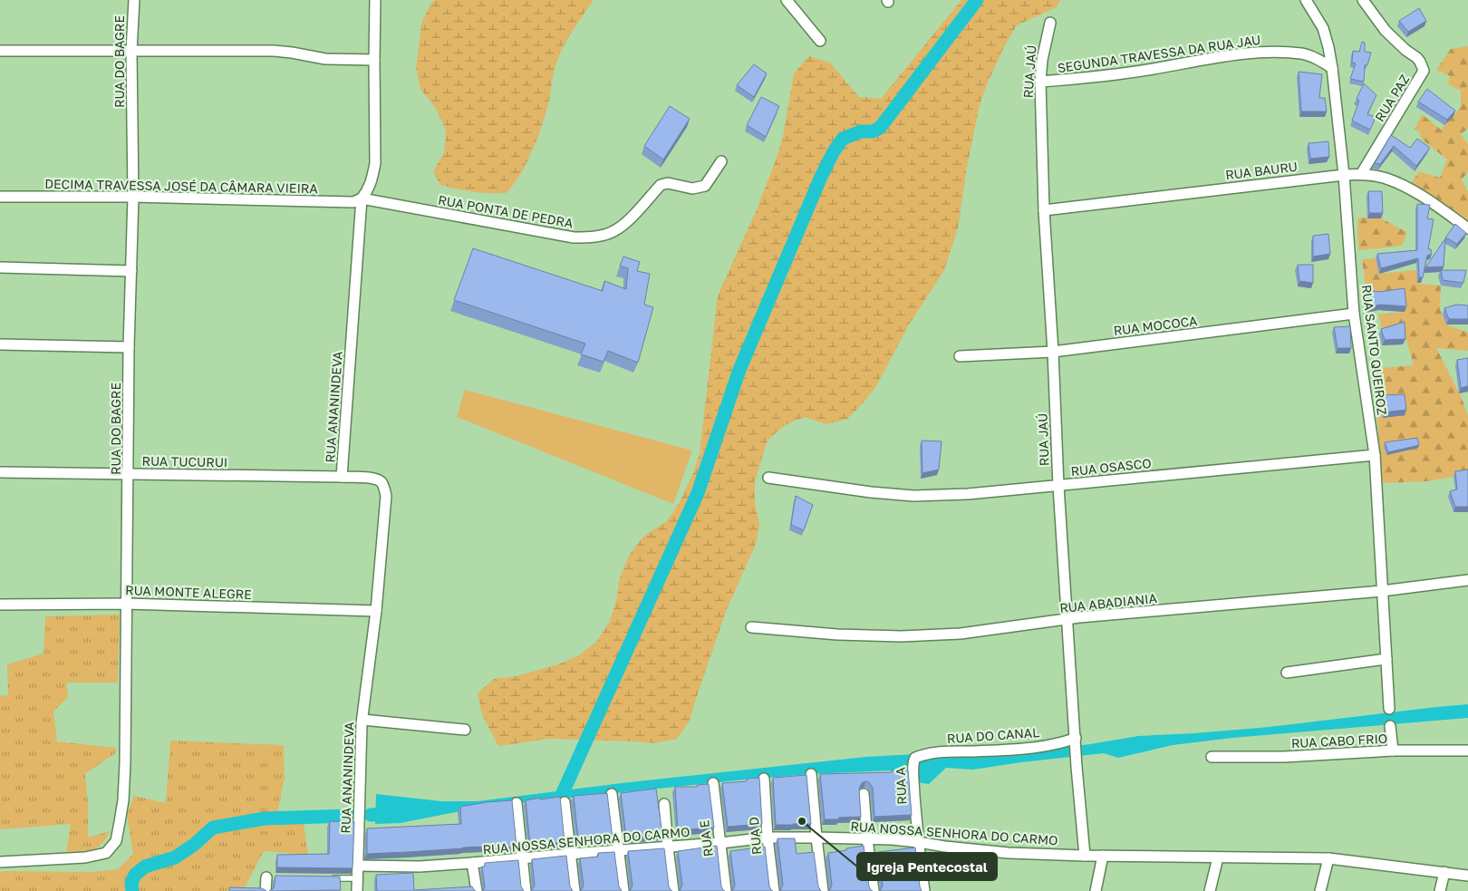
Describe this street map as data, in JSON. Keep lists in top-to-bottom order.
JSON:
{
  "streets": {
    "street": [
      "SEGUNDA TRAVESSA DA RUA JAU",
      "RUA DO BAGRE",
      "RUA JAÚ",
      "RUA PAZ",
      "RUA BAURU",
      "DECIMA TRAVESSA JOSÉ DA CÂMARA VIEIRA",
      "RUA PONTA DE PEDRA",
      "RUA MOCOCA",
      "RUA SANTO QUEIROZ",
      "RUA ANANINDEVA",
      "RUA TUCURUI",
      "RUA OSASCO",
      "RUA MONTE ALEGRE",
      "RUA ABADIANIA",
      "RUA DO CANAL",
      "RUA CABO FRIO",
      "RUA A",
      "RUA NOSSA SENHORA DO CARMO",
      "RUA D",
      "RUA E"
    ]
  },
  "crossings": [
    ["SEGUNDA TRAVESSA DA RUA JAU", "RUA JAÚ"],
    ["SEGUNDA TRAVESSA DA RUA JAU", "RUA SANTO QUEIROZ"],
    ["RUA DO BAGRE", "DECIMA TRAVESSA JOSÉ DA CÂMARA VIEIRA"],
    ["RUA DO BAGRE", "RUA TUCURUI"],
    ["RUA DO BAGRE", "RUA MONTE ALEGRE"],
    ["RUA JAÚ", "RUA BAURU"],
    ["RUA JAÚ", "RUA MOCOCA"],
    ["RUA JAÚ", "RUA OSASCO"],
    ["RUA JAÚ", "RUA ABADIANIA"],
    ["RUA JAÚ", "RUA DO CANAL"],
    ["RUA JAÚ", "RUA NOSSA SENHORA DO CARMO"],
    ["RUA PAZ", "RUA BAURU"],
    ["RUA BAURU", "RUA SANTO QUEIROZ"],
    ["DECIMA TRAVESSA JOSÉ DA CÂMARA VIEIRA", "RUA PONTA DE PEDRA"],
    ["DECIMA TRAVESSA JOSÉ DA CÂMARA VIEIRA", "RUA ANANINDEVA"],
    ["RUA PONTA DE PEDRA", "RUA ANANINDEVA"],
    ["RUA MOCOCA", "RUA SANTO QUEIROZ"],
    ["RUA SANTO QUEIROZ", "RUA OSASCO"],
    ["RUA SANTO QUEIROZ", "RUA ABADIANIA"],
    ["RUA ANANINDEVA", "RUA TUCURUI"],
    ["RUA ANANINDEVA", "RUA MONTE ALEGRE"],
    ["RUA ANANINDEVA", "RUA NOSSA SENHORA DO CARMO"],
    ["RUA DO CANAL", "RUA A"],
    ["RUA A", "RUA NOSSA SENHORA DO CARMO"],
    ["RUA NOSSA SENHORA DO CARMO", "RUA D"],
    ["RUA NOSSA SENHORA DO CARMO", "RUA E"]
  ],
  "places": ["Igreja Pentecostal"]
}
